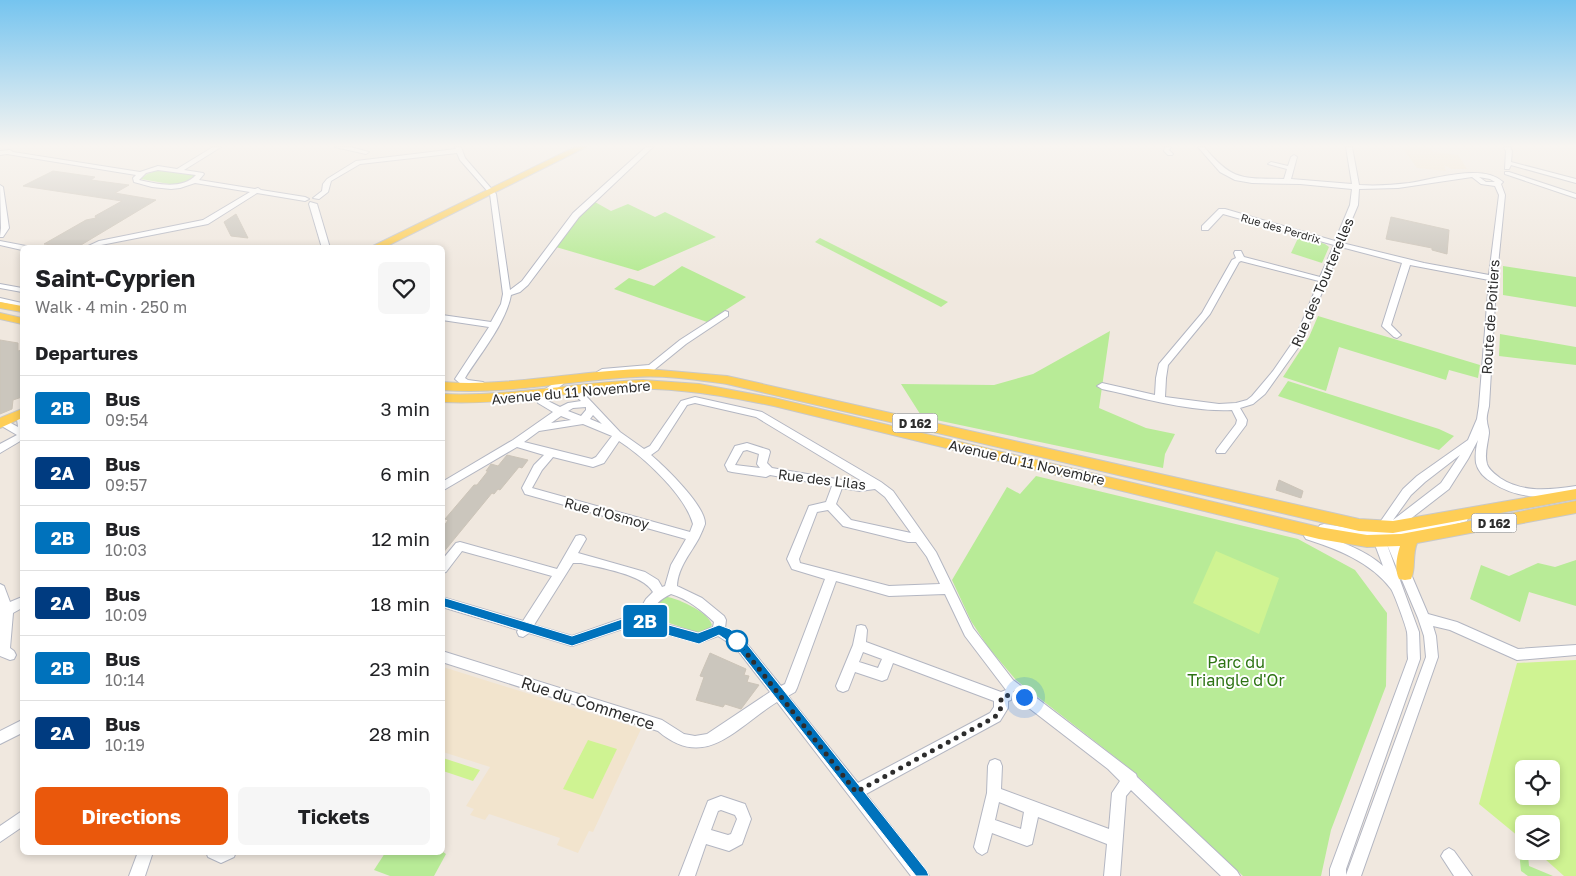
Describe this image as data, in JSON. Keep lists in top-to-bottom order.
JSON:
{
  "streets": {
    "main road": ["Avenue du 11 Novembre", "D 162"],
    "street": [
      "Rue des Perdrix",
      "Rue des Tourterelles",
      "Route de Poitiers",
      "Rue des Lilas",
      "Rue d'Osmoy",
      "Rue du Commerce"
    ]
  },
  "crossings": [
    ["Rue des Perdrix", "Rue des Tourterelles"],
    ["Rue des Perdrix", "Route de Poitiers"],
    ["Route de Poitiers", "Avenue du 11 Novembre"],
    ["Route de Poitiers", "D 162"],
    ["Avenue du 11 Novembre", "D 162"]
  ],
  "parks": ["Parc du Triangle d'Or"],
  "lines": ["bus line 2B"],
  "page": {
    "on_map": "2B",
    "heading": [
      ["Saint-Cyprien", "Walk · 4 min · 250 m"],
      "Departures"
    ],
    "list": [
      {
        "mark": "2B",
        "name": "Bus",
        "note": "09:54",
        "value": "3 min"
      },
      {
        "mark": "2A",
        "name": "Bus",
        "note": "09:57",
        "value": "6 min"
      },
      {
        "mark": "2B",
        "name": "Bus",
        "note": "10:03",
        "value": "12 min"
      },
      {
        "mark": "2A",
        "name": "Bus",
        "note": "10:09",
        "value": "18 min"
      },
      {
        "mark": "2B",
        "name": "Bus",
        "note": "10:14",
        "value": "23 min"
      },
      {
        "mark": "2A",
        "name": "Bus",
        "note": "10:19",
        "value": "28 min"
      }
    ],
    "buttons": ["Directions", "Tickets"]
  }
}
